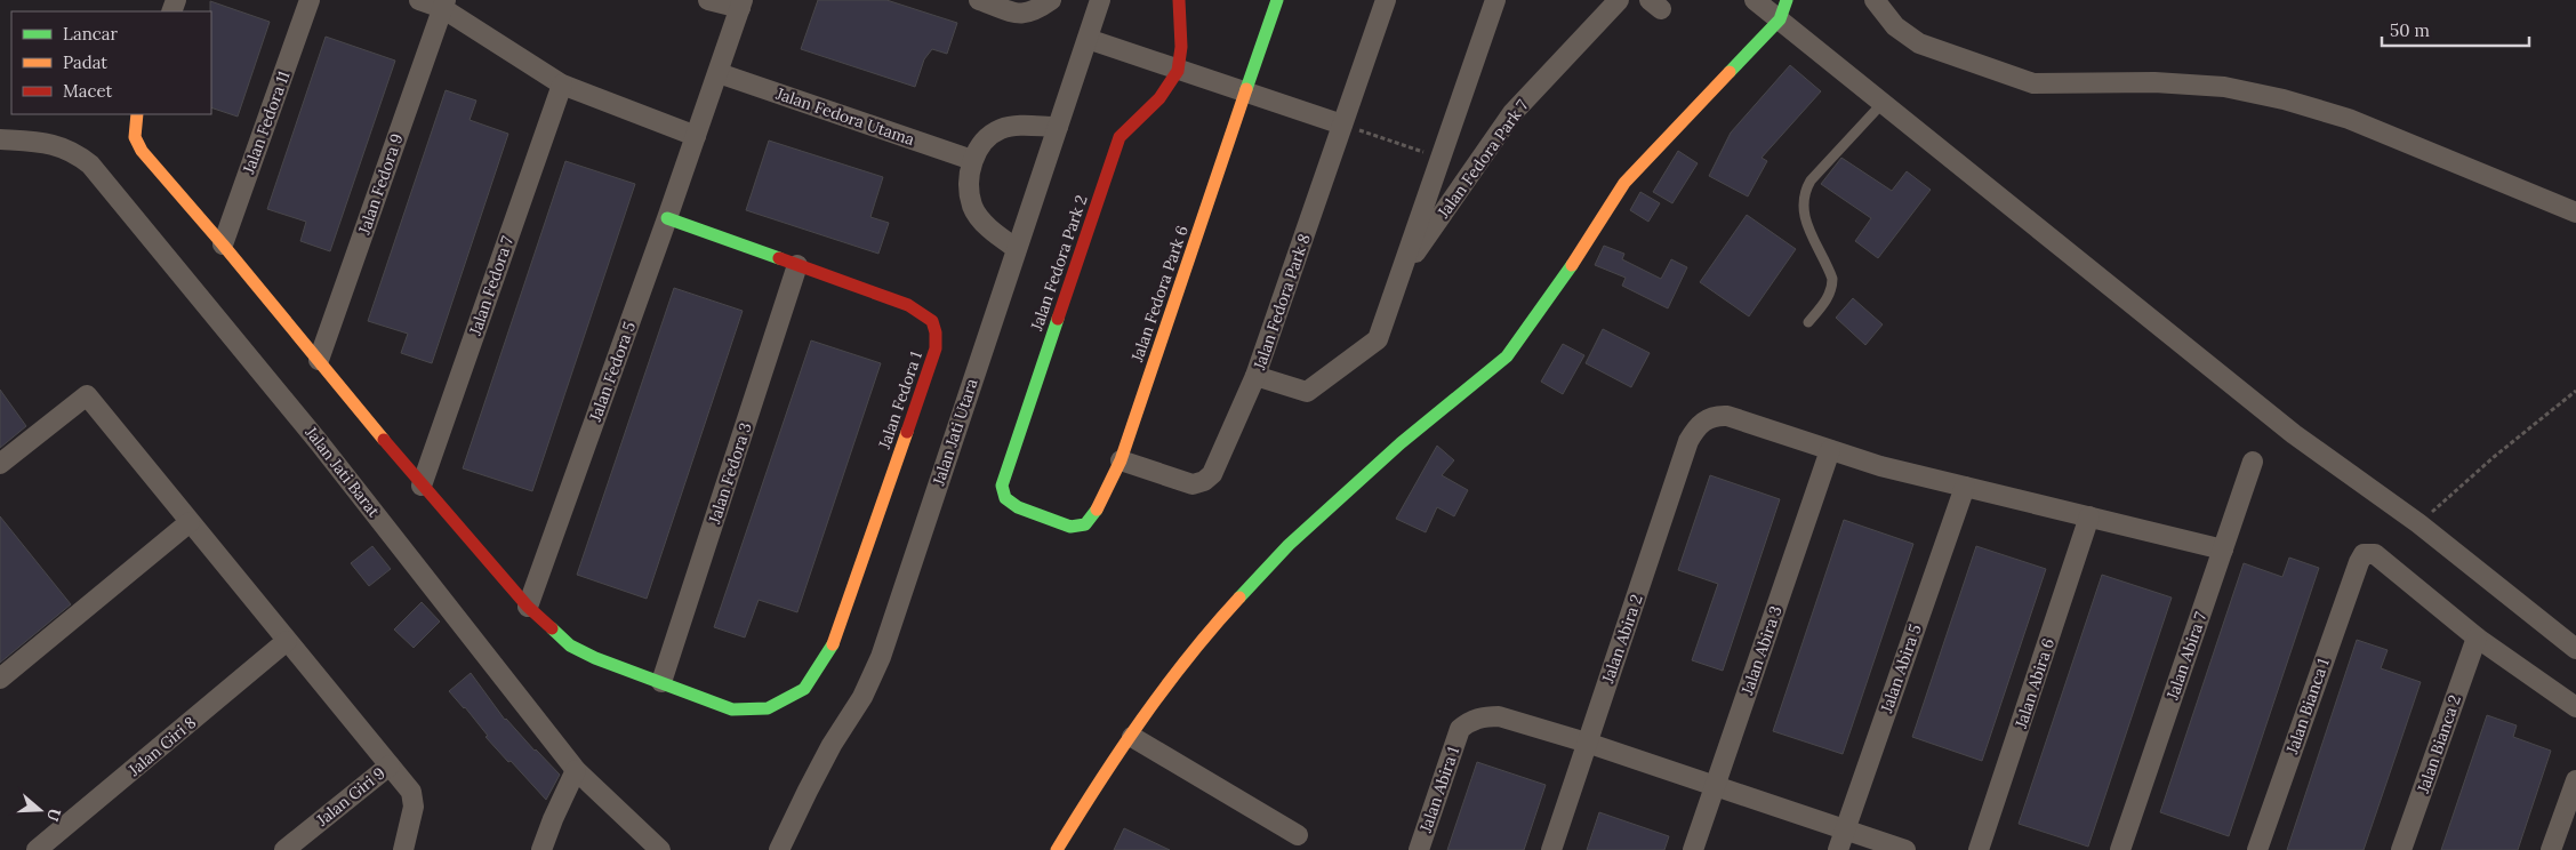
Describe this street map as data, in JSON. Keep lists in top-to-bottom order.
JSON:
{
  "streets": {
    "street": [
      "Jalan Fedora Utama",
      "Jalan Fedora 11",
      "Jalan Fedora Park 7",
      "Jalan Fedora 9",
      "Jalan Fedora Park 2",
      "Jalan Fedora 7",
      "Jalan Fedora Park 6",
      "Jalan Fedora Park 8",
      "Jalan Fedora 5",
      "Jalan Fedora 1",
      "Jalan Jati Utara",
      "Jalan Jati Barat",
      "Jalan Fedora 3",
      "Jalan Abira 2",
      "Jalan Abira 3",
      "Jalan Abira 7",
      "Jalan Abira 5",
      "Jalan Abira 6",
      "Jalan Bianca 1",
      "Jalan Bianca 2",
      "Jalan Giri 8",
      "Jalan Abira 1",
      "Jalan Giri 9"
    ]
  },
  "crossings": [
    ["Jalan Fedora Utama", "Jalan Fedora 5"],
    ["Jalan Fedora Park 7", "Jalan Fedora Park 8"],
    ["Jalan Fedora Park 2", "Jalan Fedora Park 6"],
    ["Jalan Fedora Park 6", "Jalan Fedora Park 8"],
    ["Jalan Fedora 5", "Jalan Fedora 1"],
    ["Jalan Fedora 1", "Jalan Fedora 3"],
    ["Jalan Abira 2", "Jalan Abira 3"],
    ["Jalan Abira 2", "Jalan Abira 1"],
    ["Jalan Bianca 1", "Jalan Bianca 2"]
  ],
  "legend": ["Lancar", "Padat", "Macet"],
  "scale_bar": "50 m",
  "north": "right"
}
